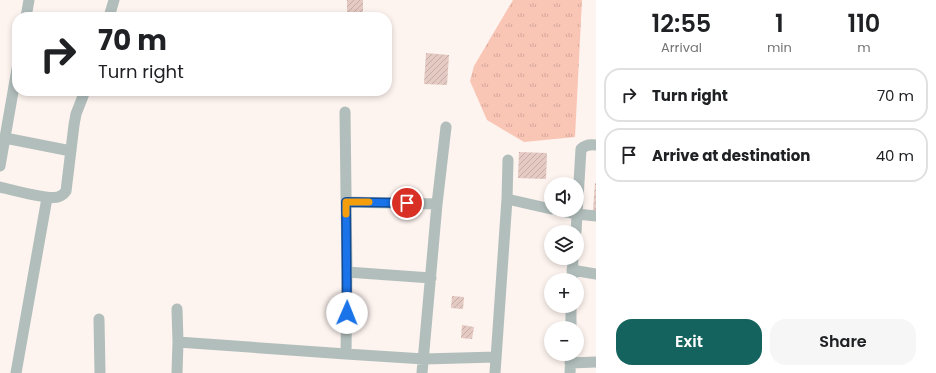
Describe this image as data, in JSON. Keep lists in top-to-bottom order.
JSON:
{
  "page": {
    "eta": [
      "12:55",
      "Arrival",
      "1",
      "min",
      "110",
      "m"
    ],
    "turn": ["70 m", "Turn right"],
    "list": [
      {
        "name": "Turn right",
        "value": "70 m"
      },
      {
        "name": "Arrive at destination",
        "value": "40 m"
      }
    ],
    "map_buttons": ["+", "−"],
    "buttons": ["Exit", "Share"]
  }
}
